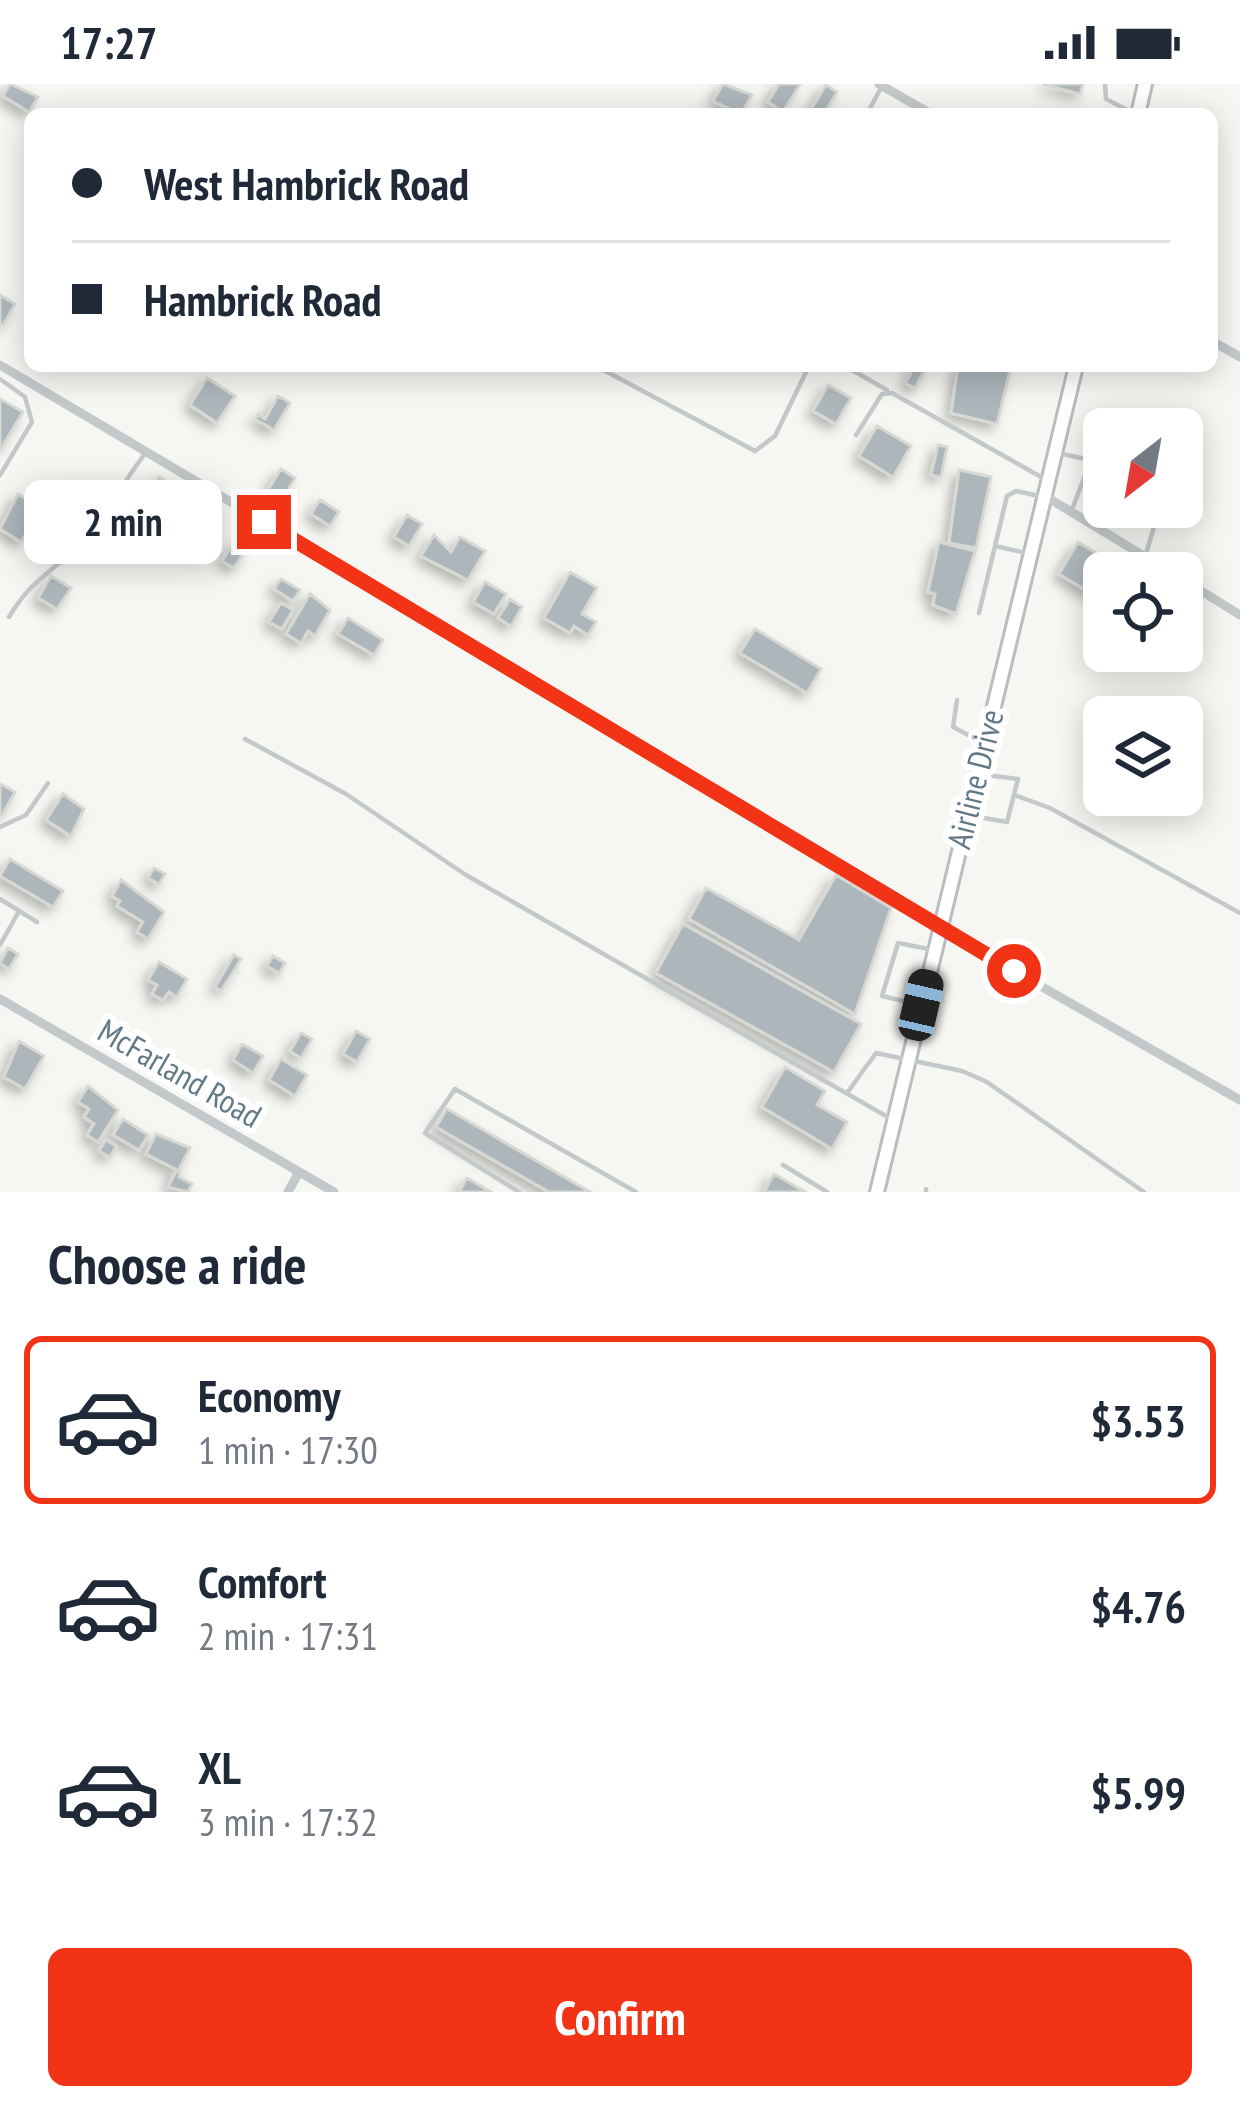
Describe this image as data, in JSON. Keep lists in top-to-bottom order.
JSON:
{
  "streets": {
    "main road": ["Airline Drive"],
    "street": ["McFarland Road"]
  },
  "north": "bottom left",
  "page": {
    "status": "17:27",
    "banner": ["West Hambrick Road", "Hambrick Road"],
    "bubble": "2 min",
    "heading": "Choose a ride",
    "list": [
      {
        "name": "Economy",
        "note": "1 min · 17:30",
        "value": "$3.53"
      },
      {
        "name": "Comfort",
        "note": "2 min · 17:31",
        "value": "$4.76"
      },
      {
        "name": "XL",
        "note": "3 min · 17:32",
        "value": "$5.99"
      }
    ],
    "buttons": "Confirm"
  }
}
